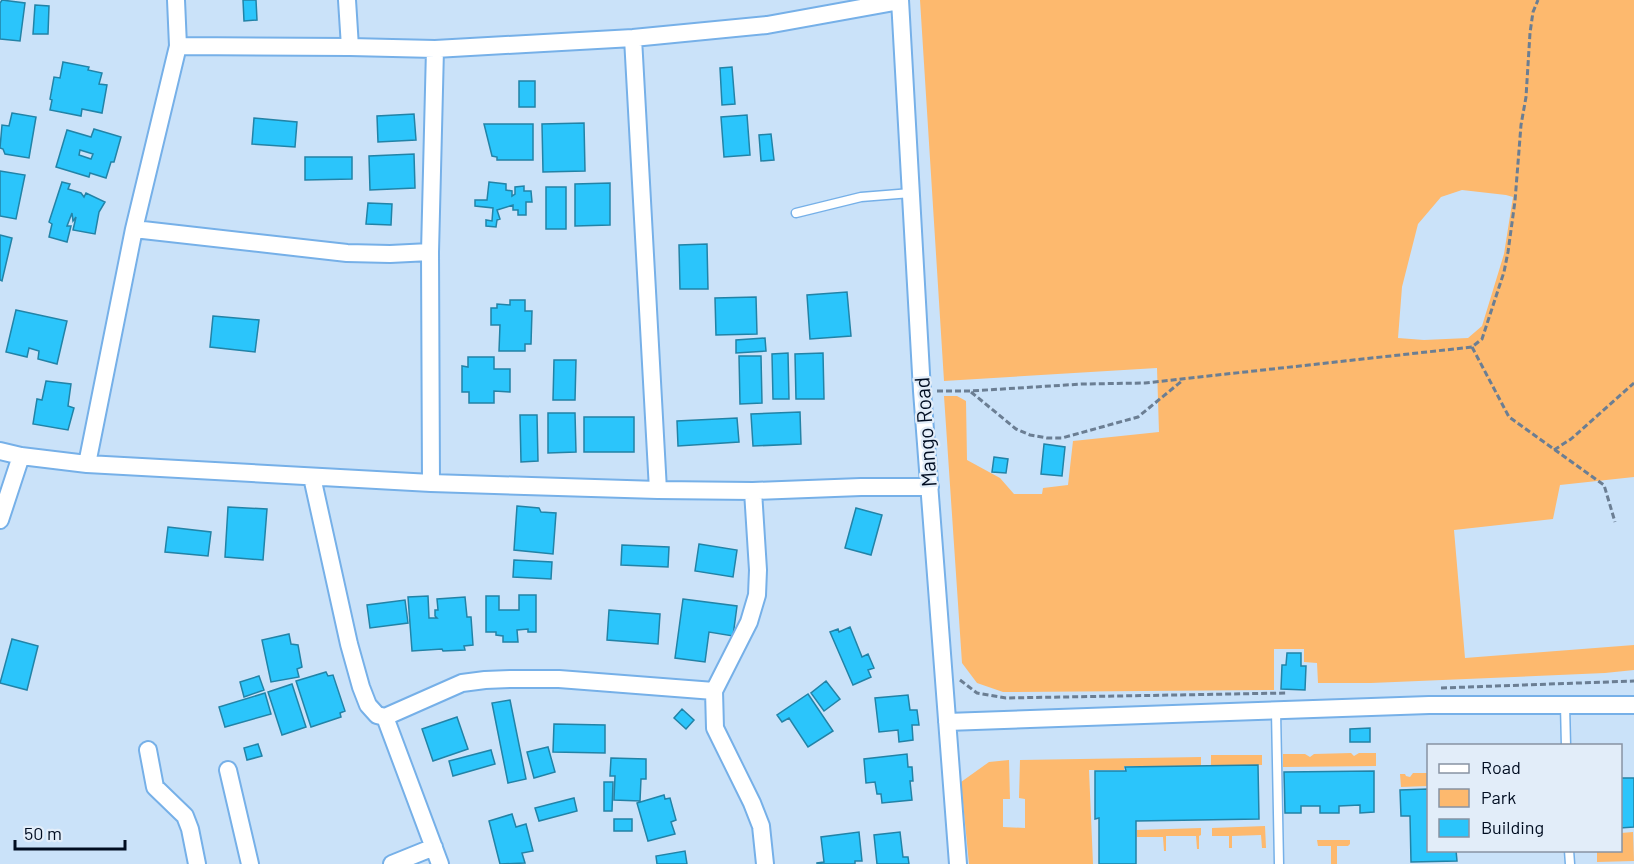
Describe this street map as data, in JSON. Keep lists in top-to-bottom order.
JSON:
{
  "streets": {
    "street": ["Mango Road"]
  },
  "legend": ["Road", "Park", "Building"],
  "scale_bar": "50 m"
}
